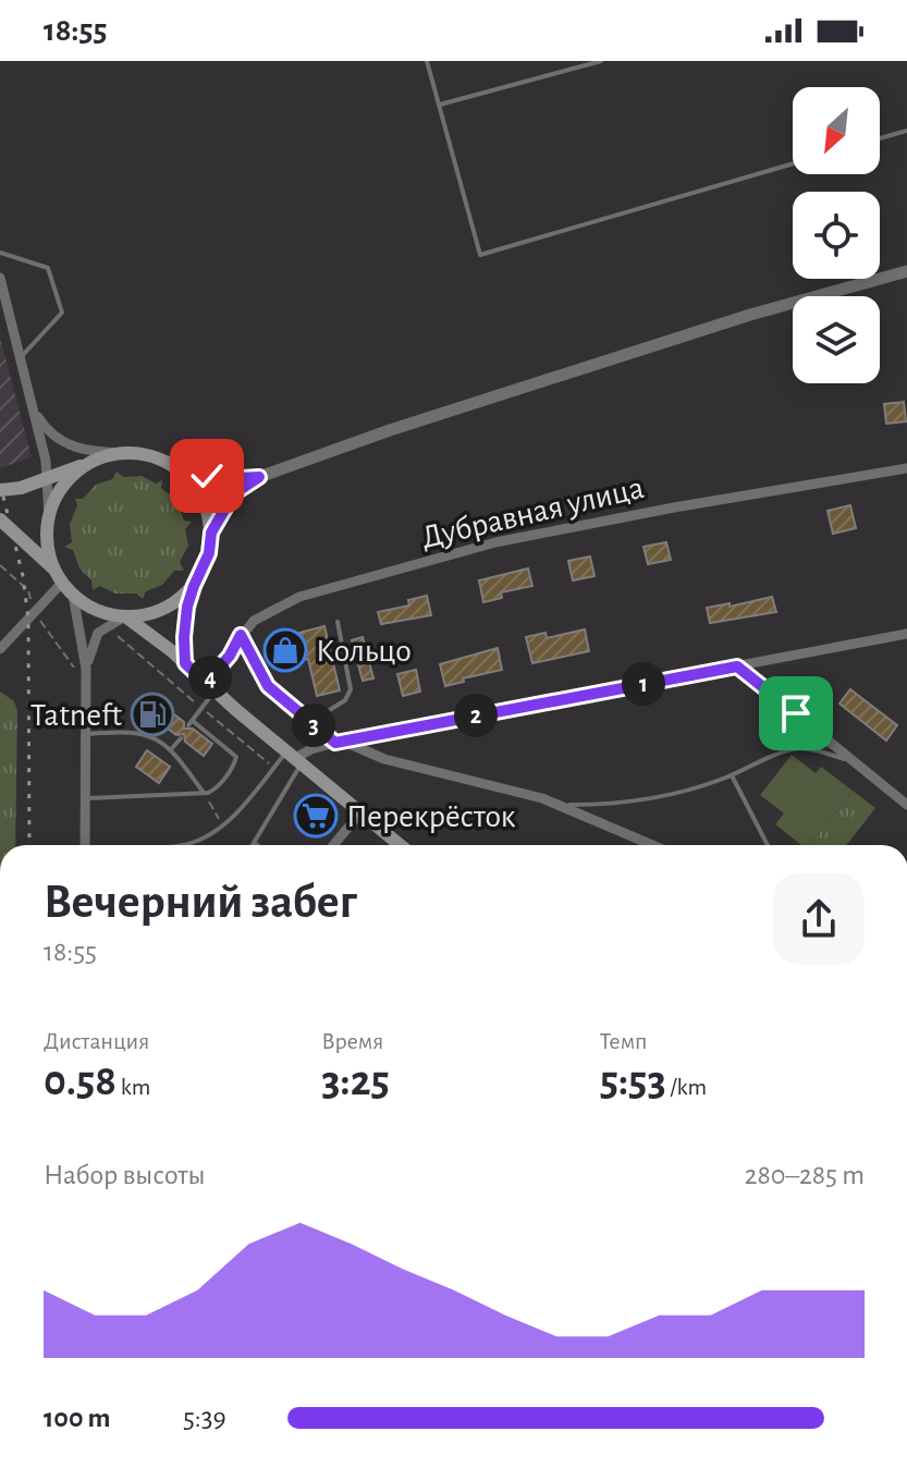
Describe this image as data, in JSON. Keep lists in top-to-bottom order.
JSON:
{
  "streets": {
    "street": ["Дубравная улица"]
  },
  "places": {
    "shop": ["Кольцо"],
    "fuel station": ["Tatneft"],
    "supermarket": ["Перекрёсток"]
  },
  "north": "bottom left",
  "page": {
    "status": "18:55",
    "pins": [
      "4",
      "1",
      "2",
      "3"
    ],
    "heading": ["Вечерний забег", "18:55"],
    "stats": [
      ["Дистанция", "0.58 km"],
      ["Время", "3:25"],
      ["Темп", "5:53 /km"]
    ],
    "chart": ["Набор высоты", "280–285 m"],
    "list": [
      {
        "name": "100 m",
        "note": "5:39"
      }
    ]
  }
}
